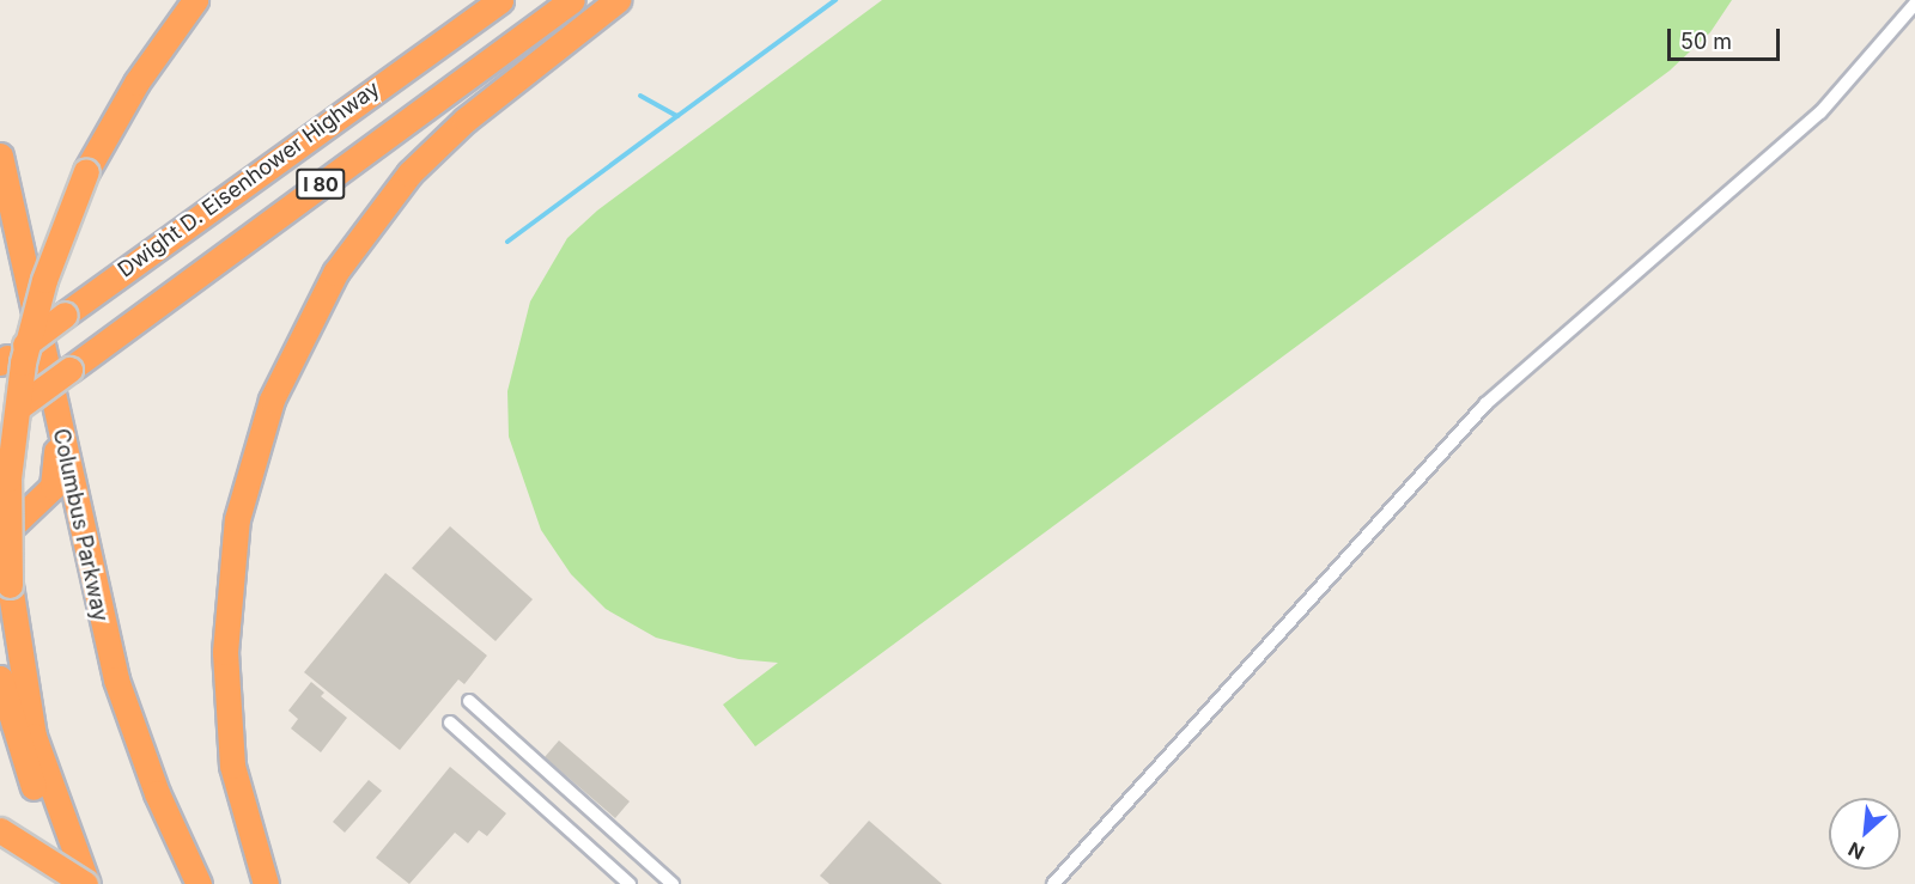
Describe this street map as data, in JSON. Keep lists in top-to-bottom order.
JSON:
{
  "streets": {
    "highway": ["Dwight D. Eisenhower Highway", "I 80", "Columbus Parkway"]
  },
  "scale_bar": "50 m",
  "north": "bottom left"
}
